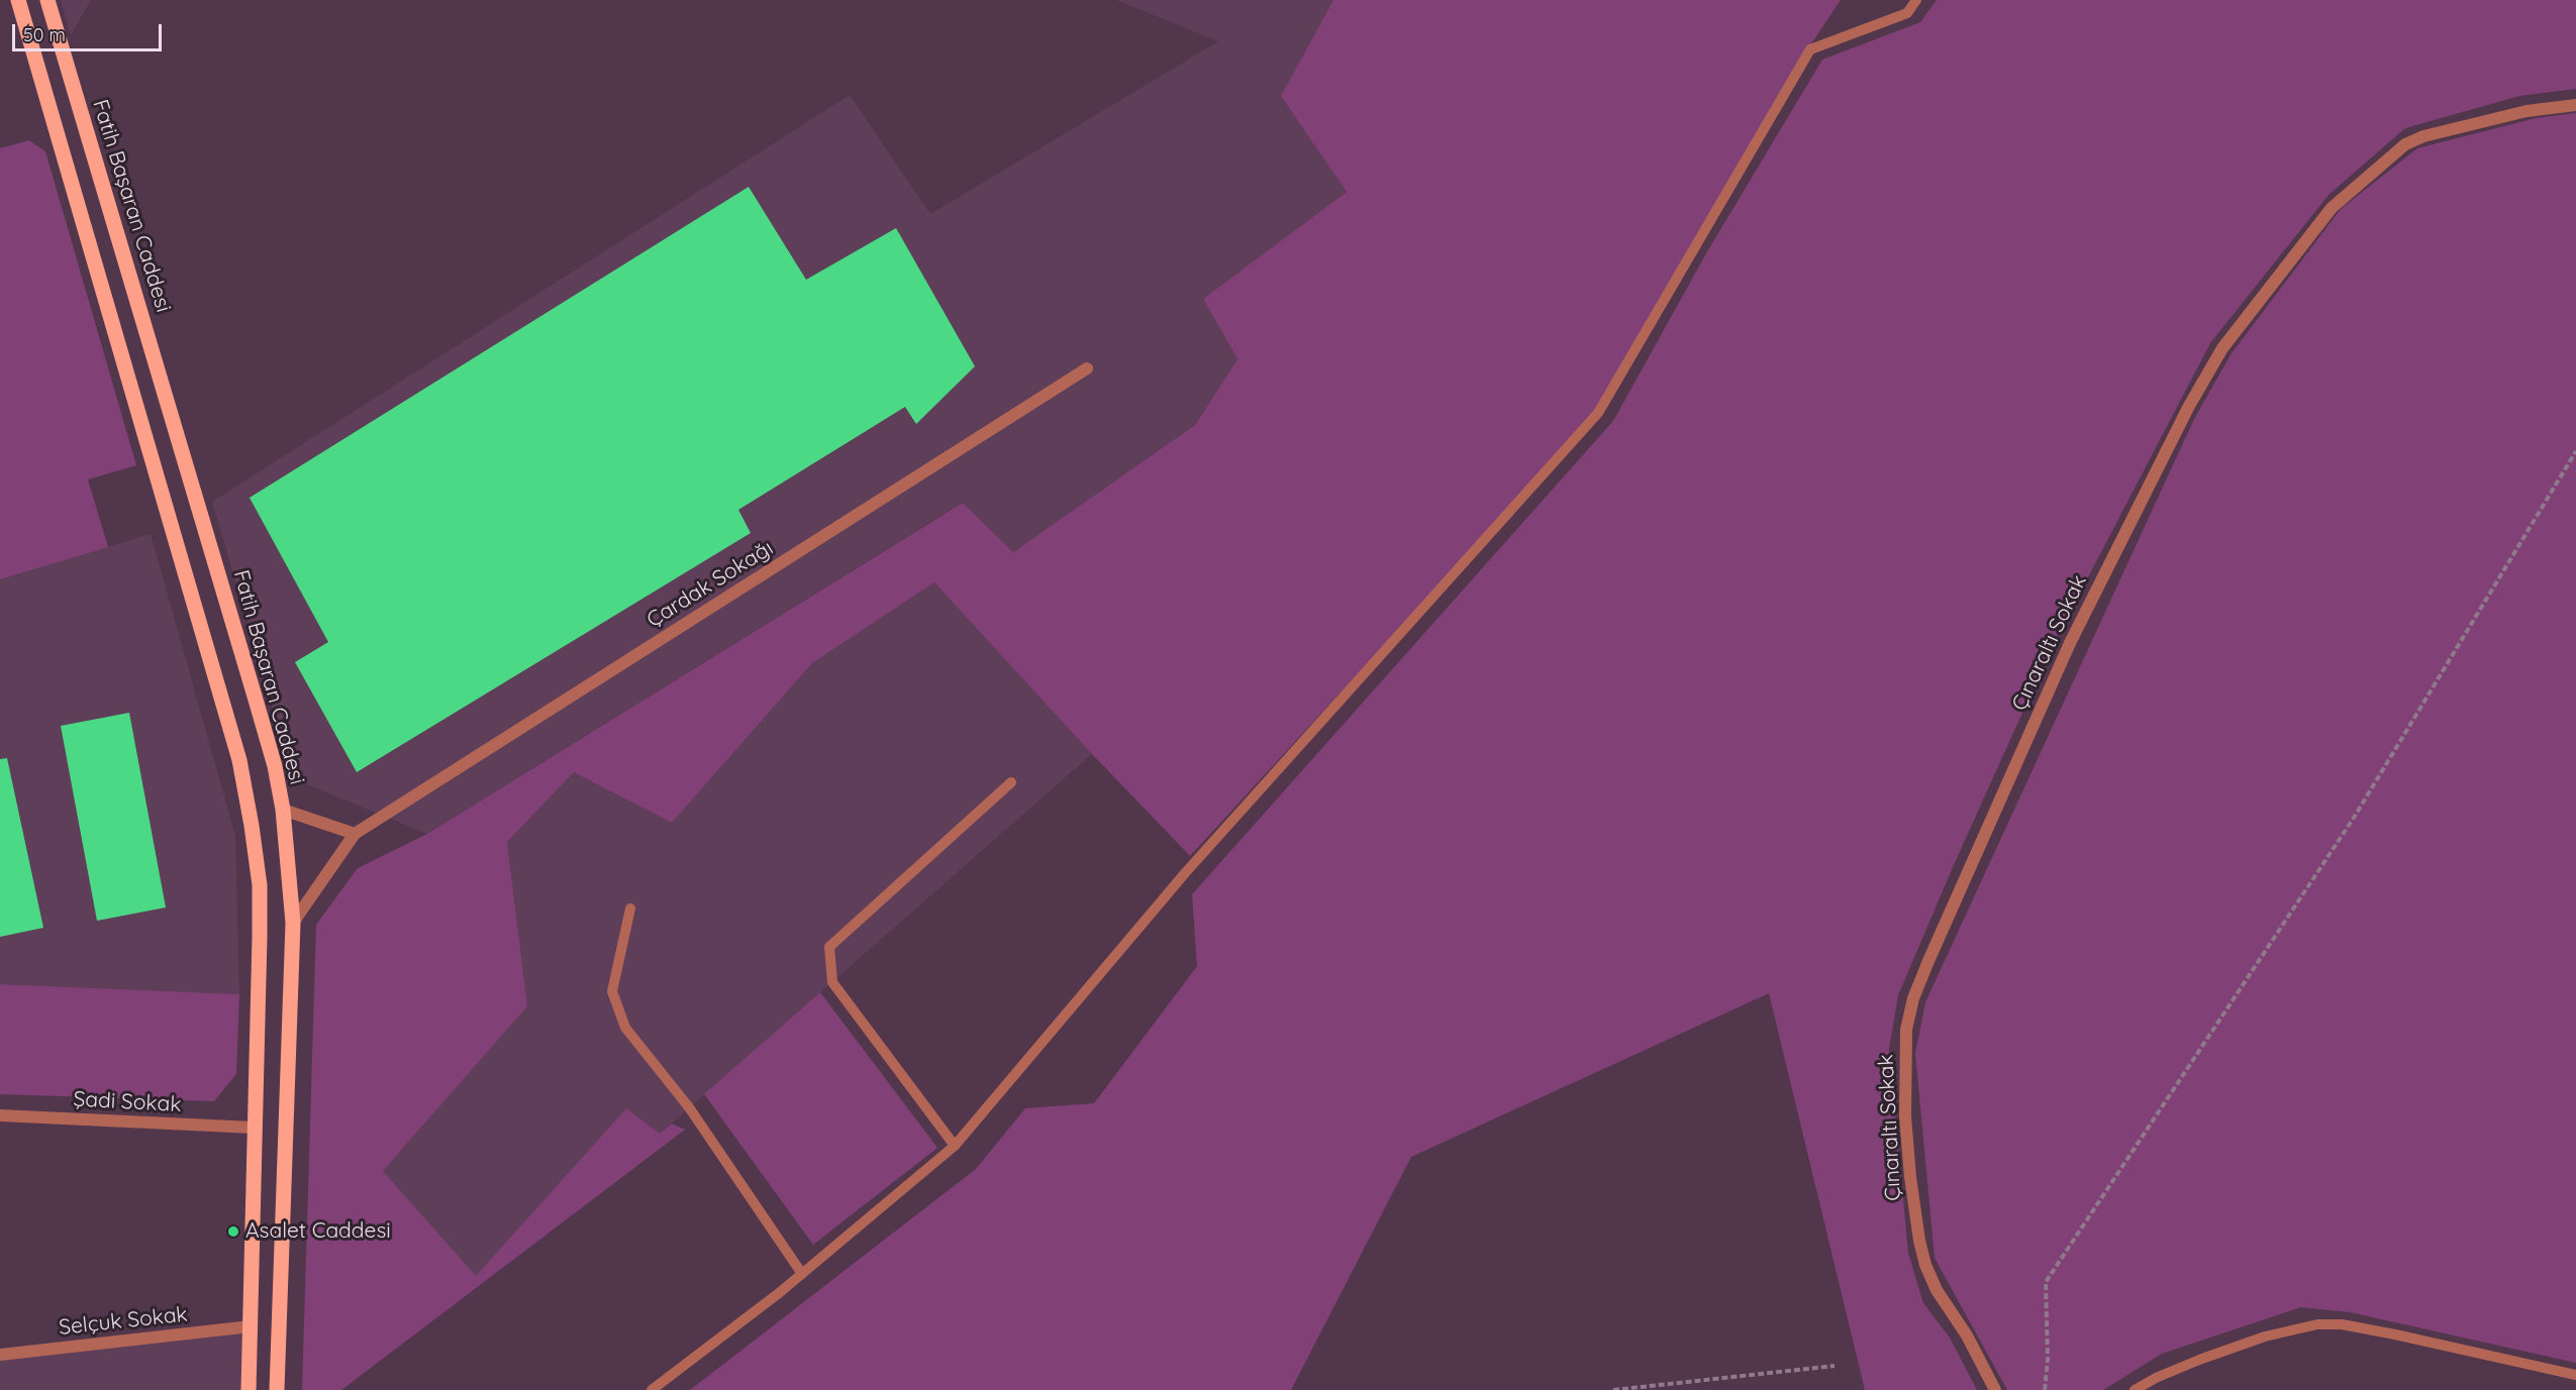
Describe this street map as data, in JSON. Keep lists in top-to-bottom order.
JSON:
{
  "streets": {
    "main road": ["Fatih Başaran Caddesi"],
    "street": [
      "Çardak Sokağı",
      "Çınaraltı Sokak",
      "Şadi Sokak",
      "Selçuk Sokak"
    ]
  },
  "crossings": [
    ["Fatih Başaran Caddesi", "Çardak Sokağı"]
  ],
  "places": ["Asalet Caddesi"],
  "scale_bar": "50 m"
}
